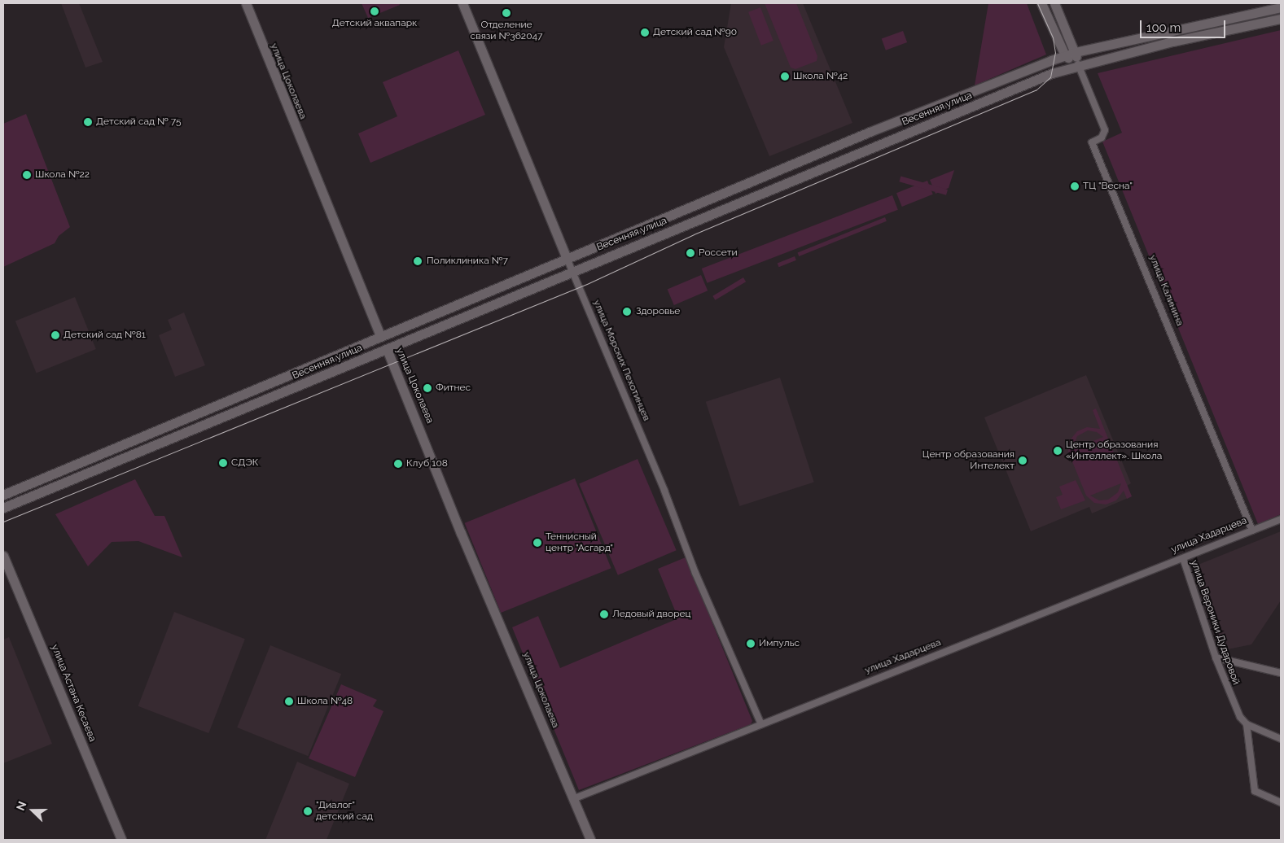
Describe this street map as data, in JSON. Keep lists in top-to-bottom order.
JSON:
{
  "streets": {
    "street": [
      "улица Цоколаева",
      "Весенняя улица",
      "улица Калинина",
      "улица Морских Пехотинцев",
      "улица Хадарцева",
      "улица Вероники Дударовой",
      "улица Астана Кесаева"
    ]
  },
  "crossings": [
    ["улица Цоколаева", "Весенняя улица"],
    ["улица Цоколаева", "улица Хадарцева"],
    ["Весенняя улица", "улица Калинина"],
    ["Весенняя улица", "улица Морских Пехотинцев"],
    ["улица Калинина", "улица Хадарцева"],
    ["улица Морских Пехотинцев", "улица Хадарцева"],
    ["улица Хадарцева", "улица Вероники Дударовой"]
  ],
  "places": [
    "Детский аквапарк",
    "Отделение связи №362047",
    "Детский сад №90",
    "Школа №42",
    "Детский сад № 75",
    "Школа №22",
    "ТЦ \"Весна\"",
    "Россети",
    "Поликлиника №7",
    "Здоровье",
    "Детский сад №81",
    "Фитнес",
    "Центр образования «Интеллект». Школа",
    "Центр образования Интелект",
    "СДЭК",
    "Клуб 108",
    "Теннисный центр \"Асгард\"",
    "Ледовый дворец",
    "Импульс",
    "Школа №48",
    "\"Диалог\" детский сад"
  ],
  "scale_bar": "100 m",
  "north": "left"
}
